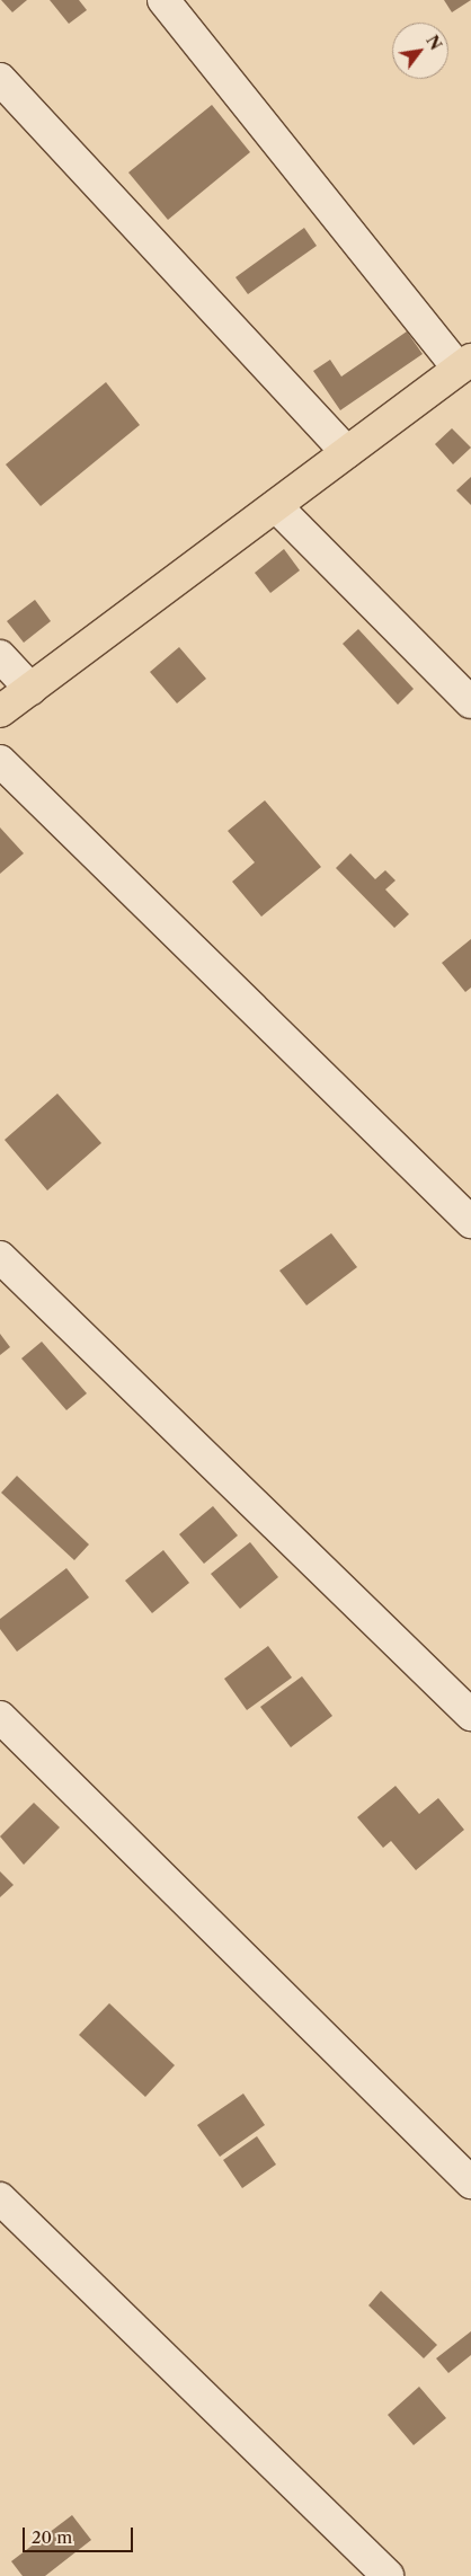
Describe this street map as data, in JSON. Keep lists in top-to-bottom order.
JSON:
{
  "scale_bar": "20 m",
  "north": "top right"
}
